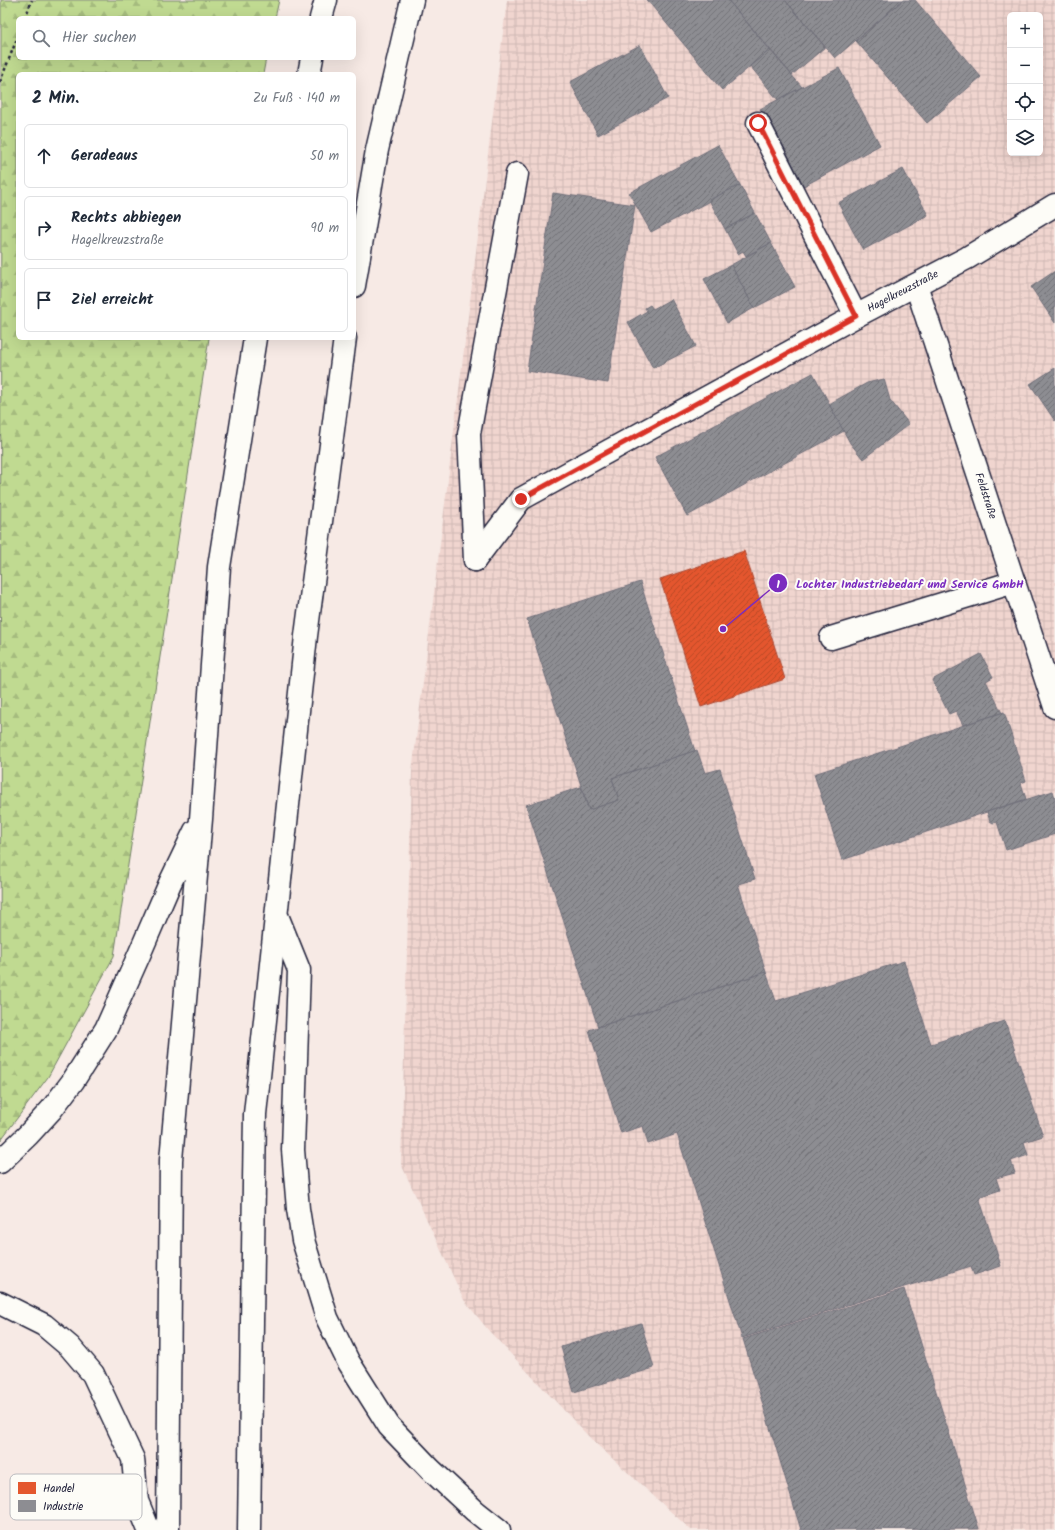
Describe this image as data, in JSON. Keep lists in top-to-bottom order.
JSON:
{
  "streets": {
    "main road": ["Hagelkreuzstraße", "Feldstraße"]
  },
  "crossings": [
    ["Hagelkreuzstraße", "Feldstraße"]
  ],
  "places": ["Lochter Industriebedarf und Service GmbH"],
  "legend": ["Handel", "Industrie"],
  "page": {
    "map_buttons": ["+", "−"],
    "search": "Hier suchen",
    "heading": ["2 Min.", "Zu Fuß · 140 m"],
    "list": [
      ["Geradeaus", "50 m"],
      ["Rechts abbiegen", "Hagelkreuzstraße", "90 m"],
      "Ziel erreicht"
    ]
  }
}
